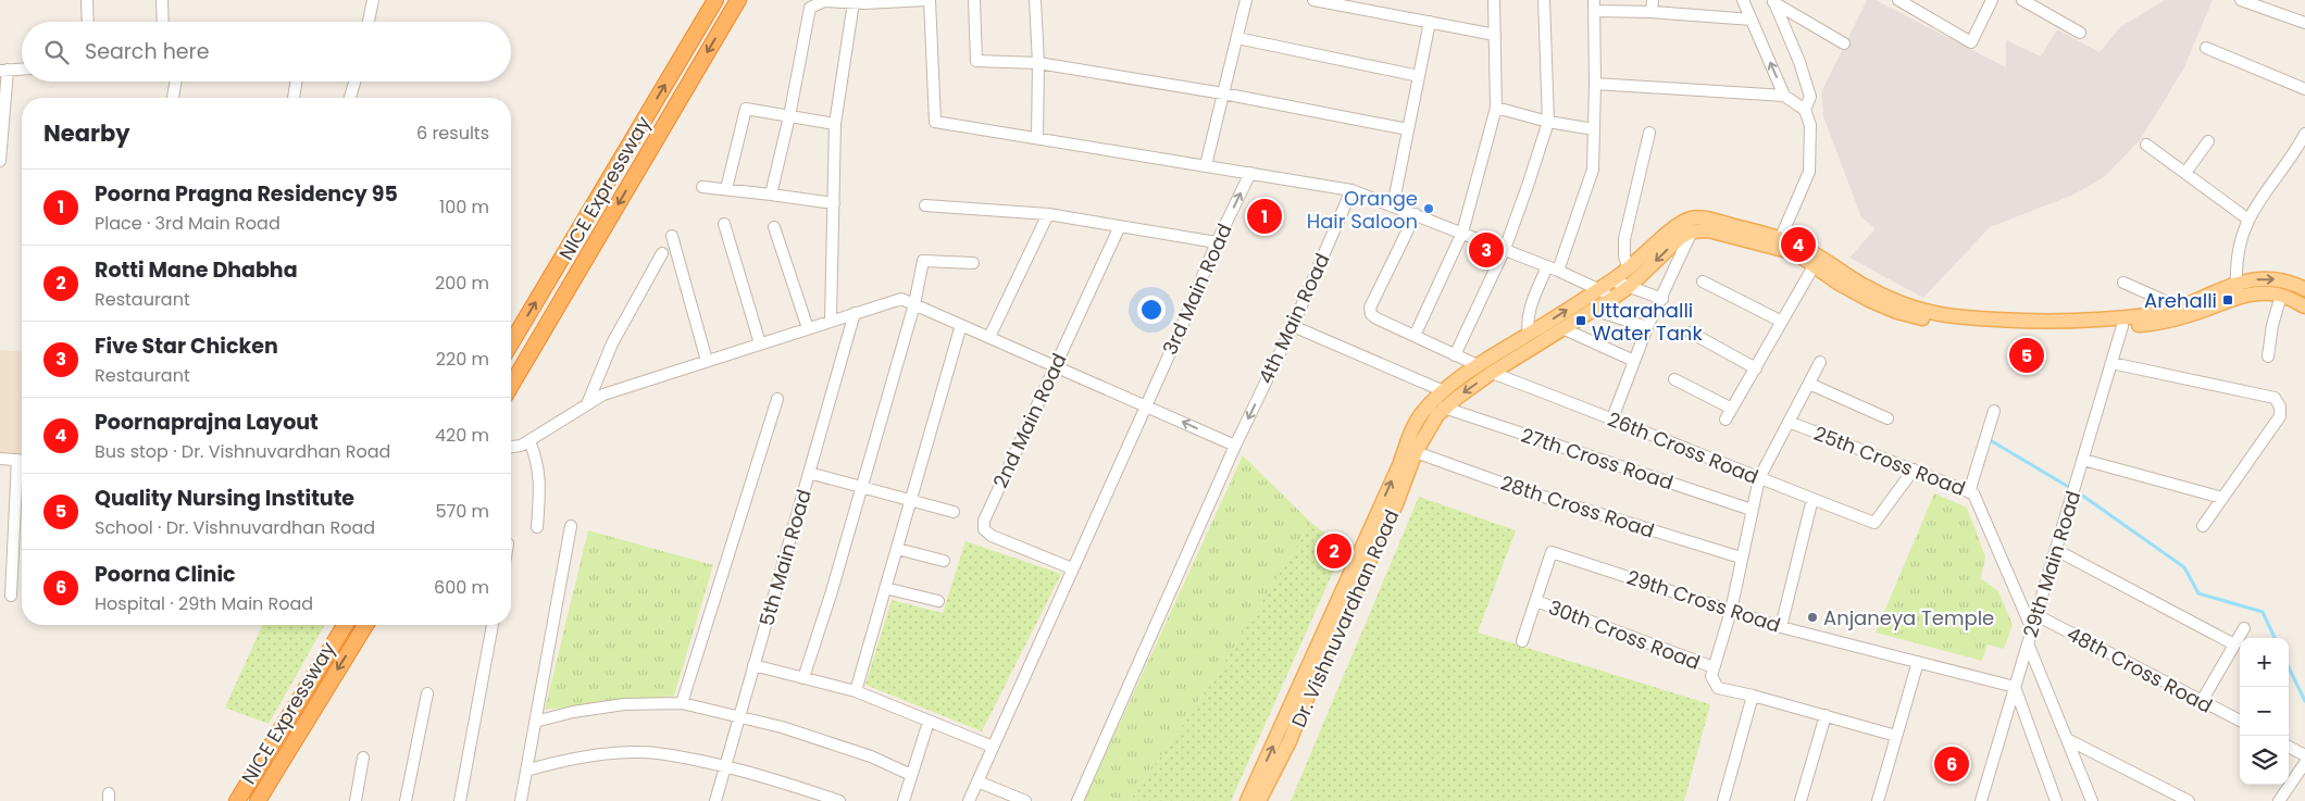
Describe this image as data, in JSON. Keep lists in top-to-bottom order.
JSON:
{
  "streets": {
    "highway": ["NICE Expressway"],
    "main road": ["Dr. Vishnuvardhan Road"],
    "street": [
      "3rd Main Road",
      "4th Main Road",
      "2nd Main Road",
      "26th Cross Road",
      "27th Cross Road",
      "25th Cross Road",
      "28th Cross Road",
      "5th Main Road",
      "29th Main Road",
      "29th Cross Road",
      "30th Cross Road",
      "48th Cross Road"
    ]
  },
  "crossings": [
    ["3rd Main Road", "2nd Main Road"],
    ["26th Cross Road", "25th Cross Road"],
    ["26th Cross Road", "Dr. Vishnuvardhan Road"],
    ["27th Cross Road", "Dr. Vishnuvardhan Road"],
    ["25th Cross Road", "29th Main Road"],
    ["28th Cross Road", "Dr. Vishnuvardhan Road"],
    ["29th Main Road", "29th Cross Road"],
    ["29th Main Road", "Dr. Vishnuvardhan Road"],
    ["29th Main Road", "48th Cross Road"],
    ["29th Cross Road", "30th Cross Road"]
  ],
  "places": {
    "other": ["Orange Hair Saloon", "Anjaneya Temple"],
    "transit": ["Arehalli", "Uttarahalli Water Tank"]
  },
  "page": {
    "search": "Search here",
    "heading": ["Nearby", "6 results"],
    "list": [
      {
        "mark": "1",
        "name": "Poorna Pragna Residency 95",
        "note": "Place · 3rd Main Road",
        "value": "100 m"
      },
      {
        "mark": "2",
        "name": "Rotti Mane Dhabha",
        "note": "Restaurant",
        "value": "200 m"
      },
      {
        "mark": "3",
        "name": "Five Star Chicken",
        "note": "Restaurant",
        "value": "220 m"
      },
      {
        "mark": "4",
        "name": "Poornaprajna Layout",
        "note": "Bus stop · Dr. Vishnuvardhan Road",
        "value": "420 m"
      },
      {
        "mark": "5",
        "name": "Quality Nursing Institute",
        "note": "School · Dr. Vishnuvardhan Road",
        "value": "570 m"
      },
      {
        "mark": "6",
        "name": "Poorna Clinic",
        "note": "Hospital · 29th Main Road",
        "value": "600 m"
      }
    ],
    "pins": [
      "1",
      "4",
      "3",
      "5",
      "2",
      "6"
    ],
    "map_buttons": ["+", "−"]
  }
}
